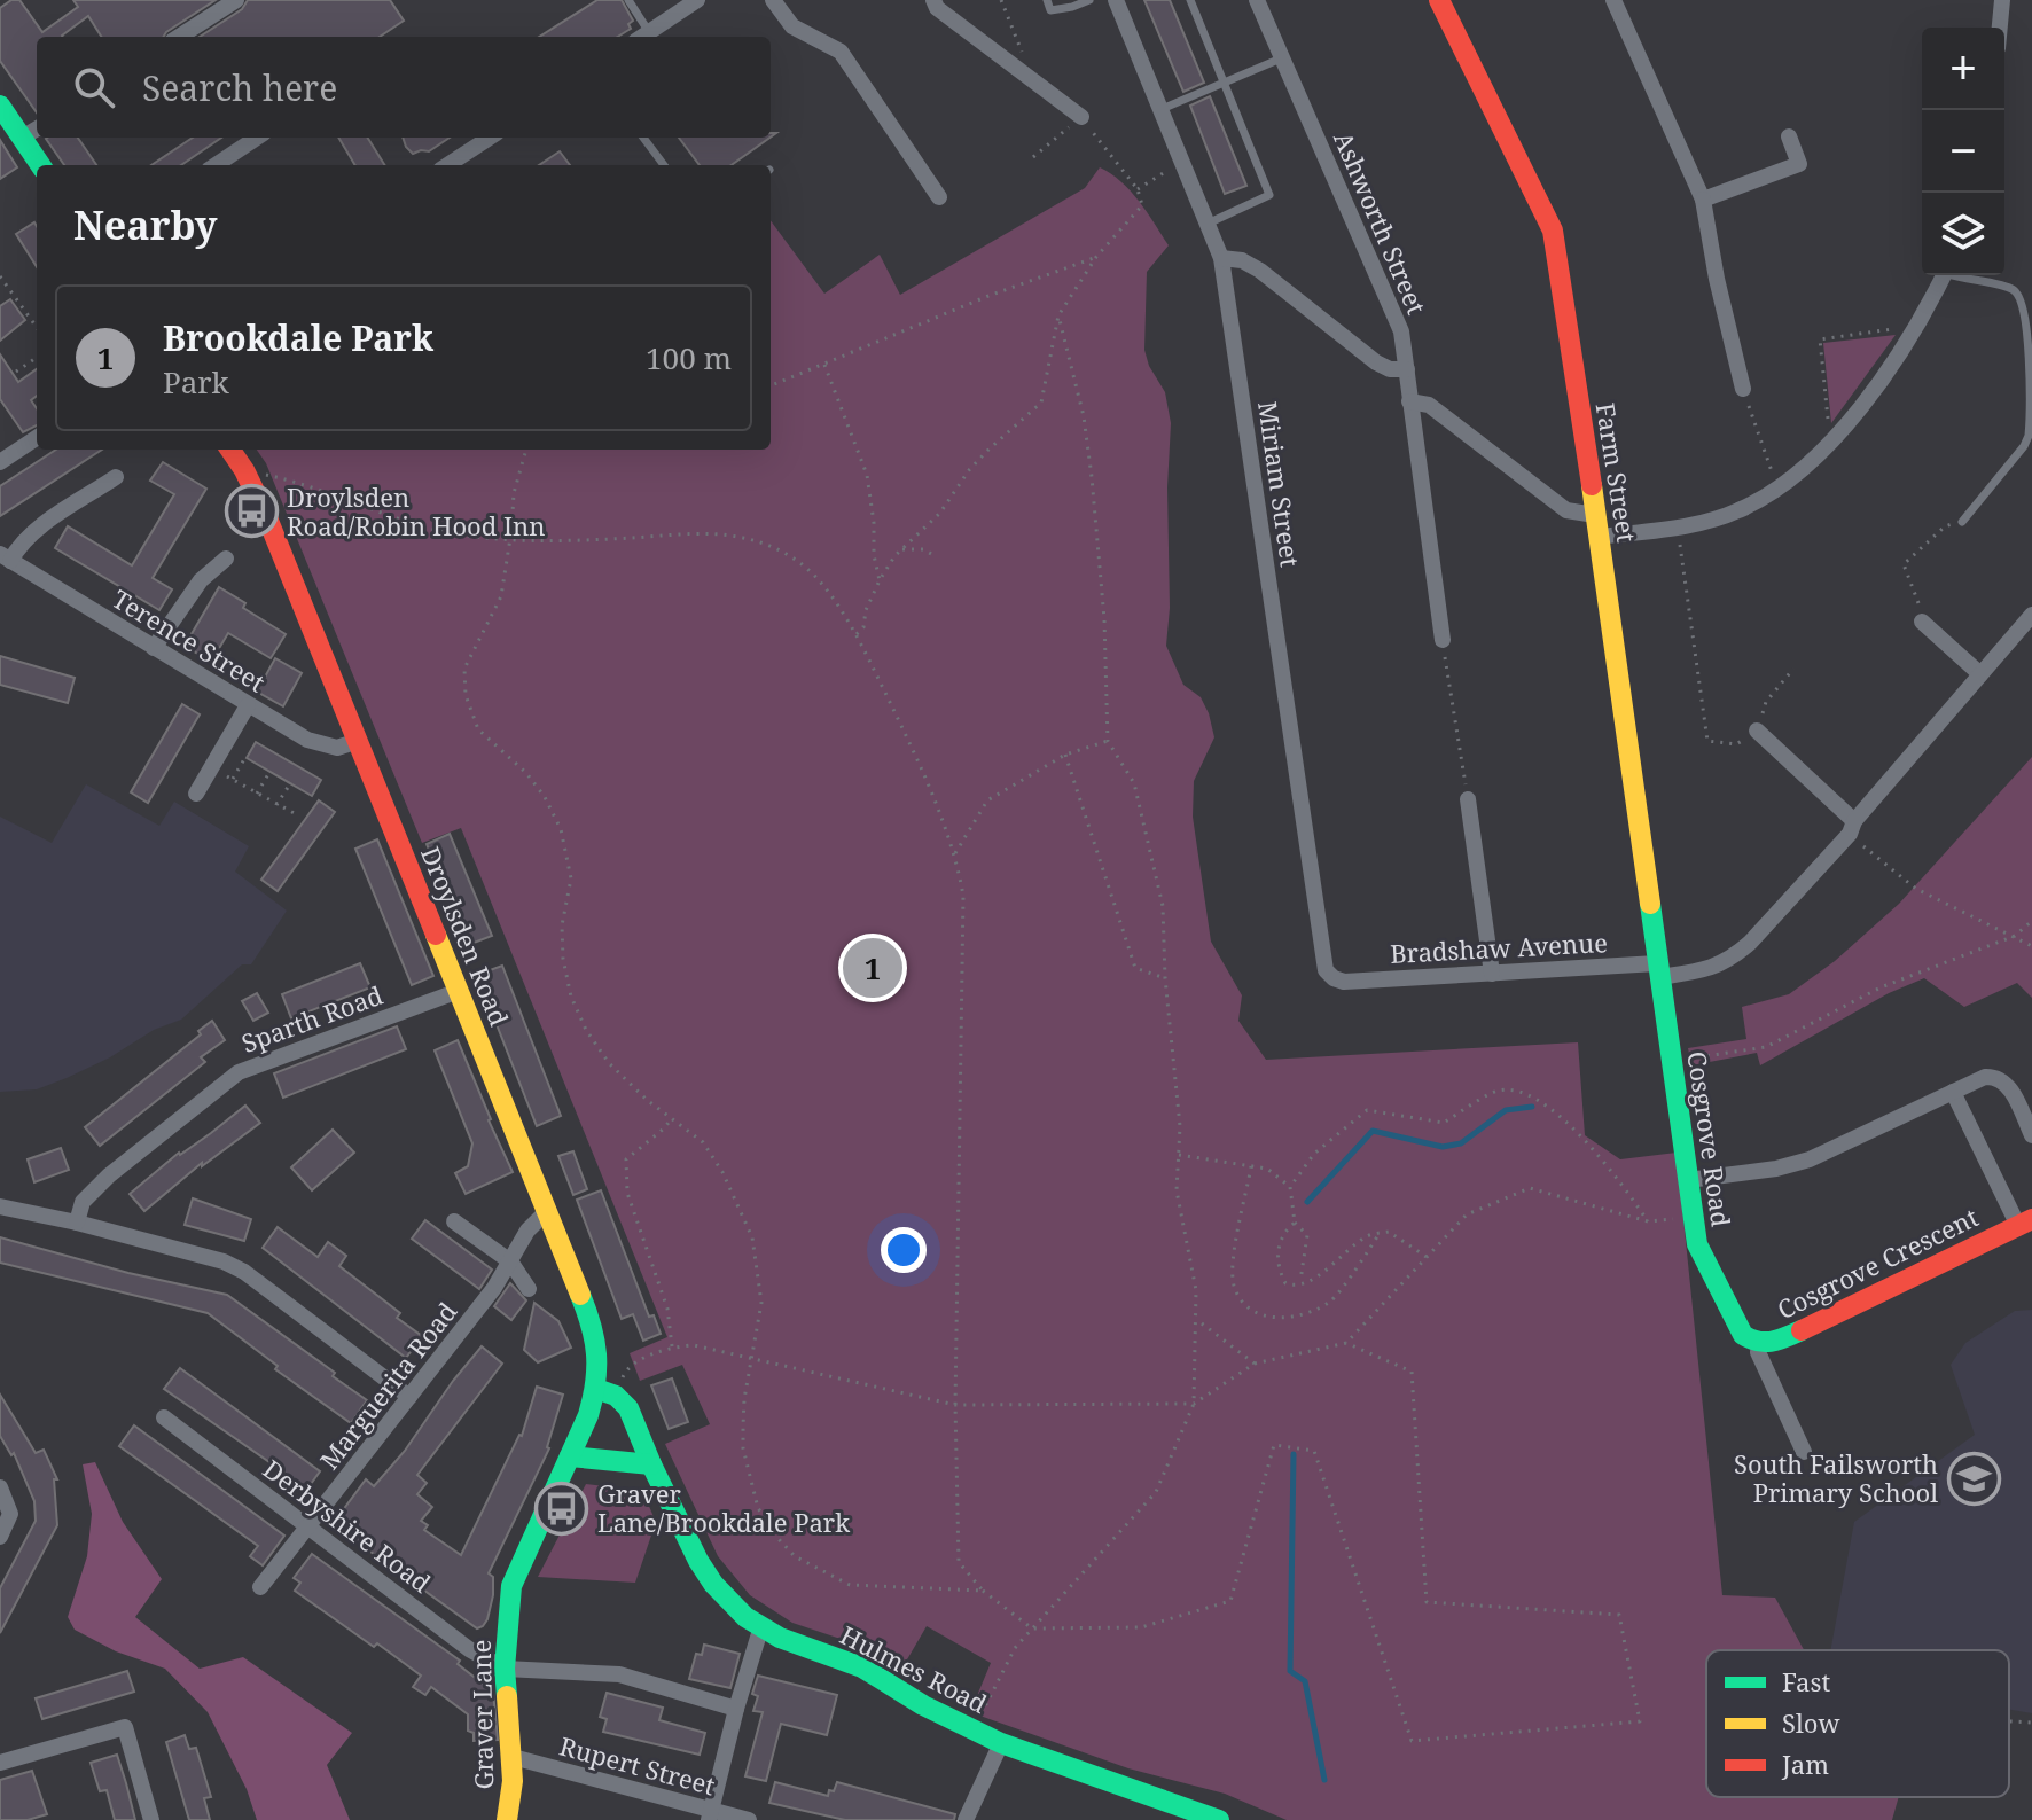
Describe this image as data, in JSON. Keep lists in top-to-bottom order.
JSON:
{
  "streets": {
    "street": [
      "Ashworth Street",
      "Farm Street",
      "Miriam Street",
      "Terence Street",
      "Droylsden Road",
      "Bradshaw Avenue",
      "Sparth Road",
      "Cosgrove Road",
      "Cosgrove Crescent",
      "Marguerita Road",
      "Derbyshire Road",
      "Hulmes Road",
      "Graver Lane",
      "Rupert Street"
    ]
  },
  "crossings": [
    ["Farm Street", "Bradshaw Avenue"],
    ["Farm Street", "Cosgrove Road"],
    ["Miriam Street", "Bradshaw Avenue"],
    ["Terence Street", "Droylsden Road"],
    ["Droylsden Road", "Sparth Road"],
    ["Droylsden Road", "Marguerita Road"],
    ["Droylsden Road", "Hulmes Road"],
    ["Droylsden Road", "Graver Lane"],
    ["Bradshaw Avenue", "Cosgrove Road"],
    ["Cosgrove Road", "Cosgrove Crescent"],
    ["Marguerita Road", "Derbyshire Road"],
    ["Derbyshire Road", "Graver Lane"],
    ["Graver Lane", "Rupert Street"]
  ],
  "places": {
    "bus stop": ["Droylsden Road/Robin Hood Inn", "Graver Lane/Brookdale Park"],
    "school or university": ["South Failsworth Primary School"]
  },
  "legend": ["Fast", "Slow", "Jam"],
  "page": {
    "map_buttons": ["+", "−"],
    "search": "Search here",
    "heading": "Nearby",
    "list": [
      {
        "mark": "1",
        "name": "Brookdale Park",
        "note": "Park",
        "value": "100 m"
      }
    ],
    "pins": "1"
  }
}
